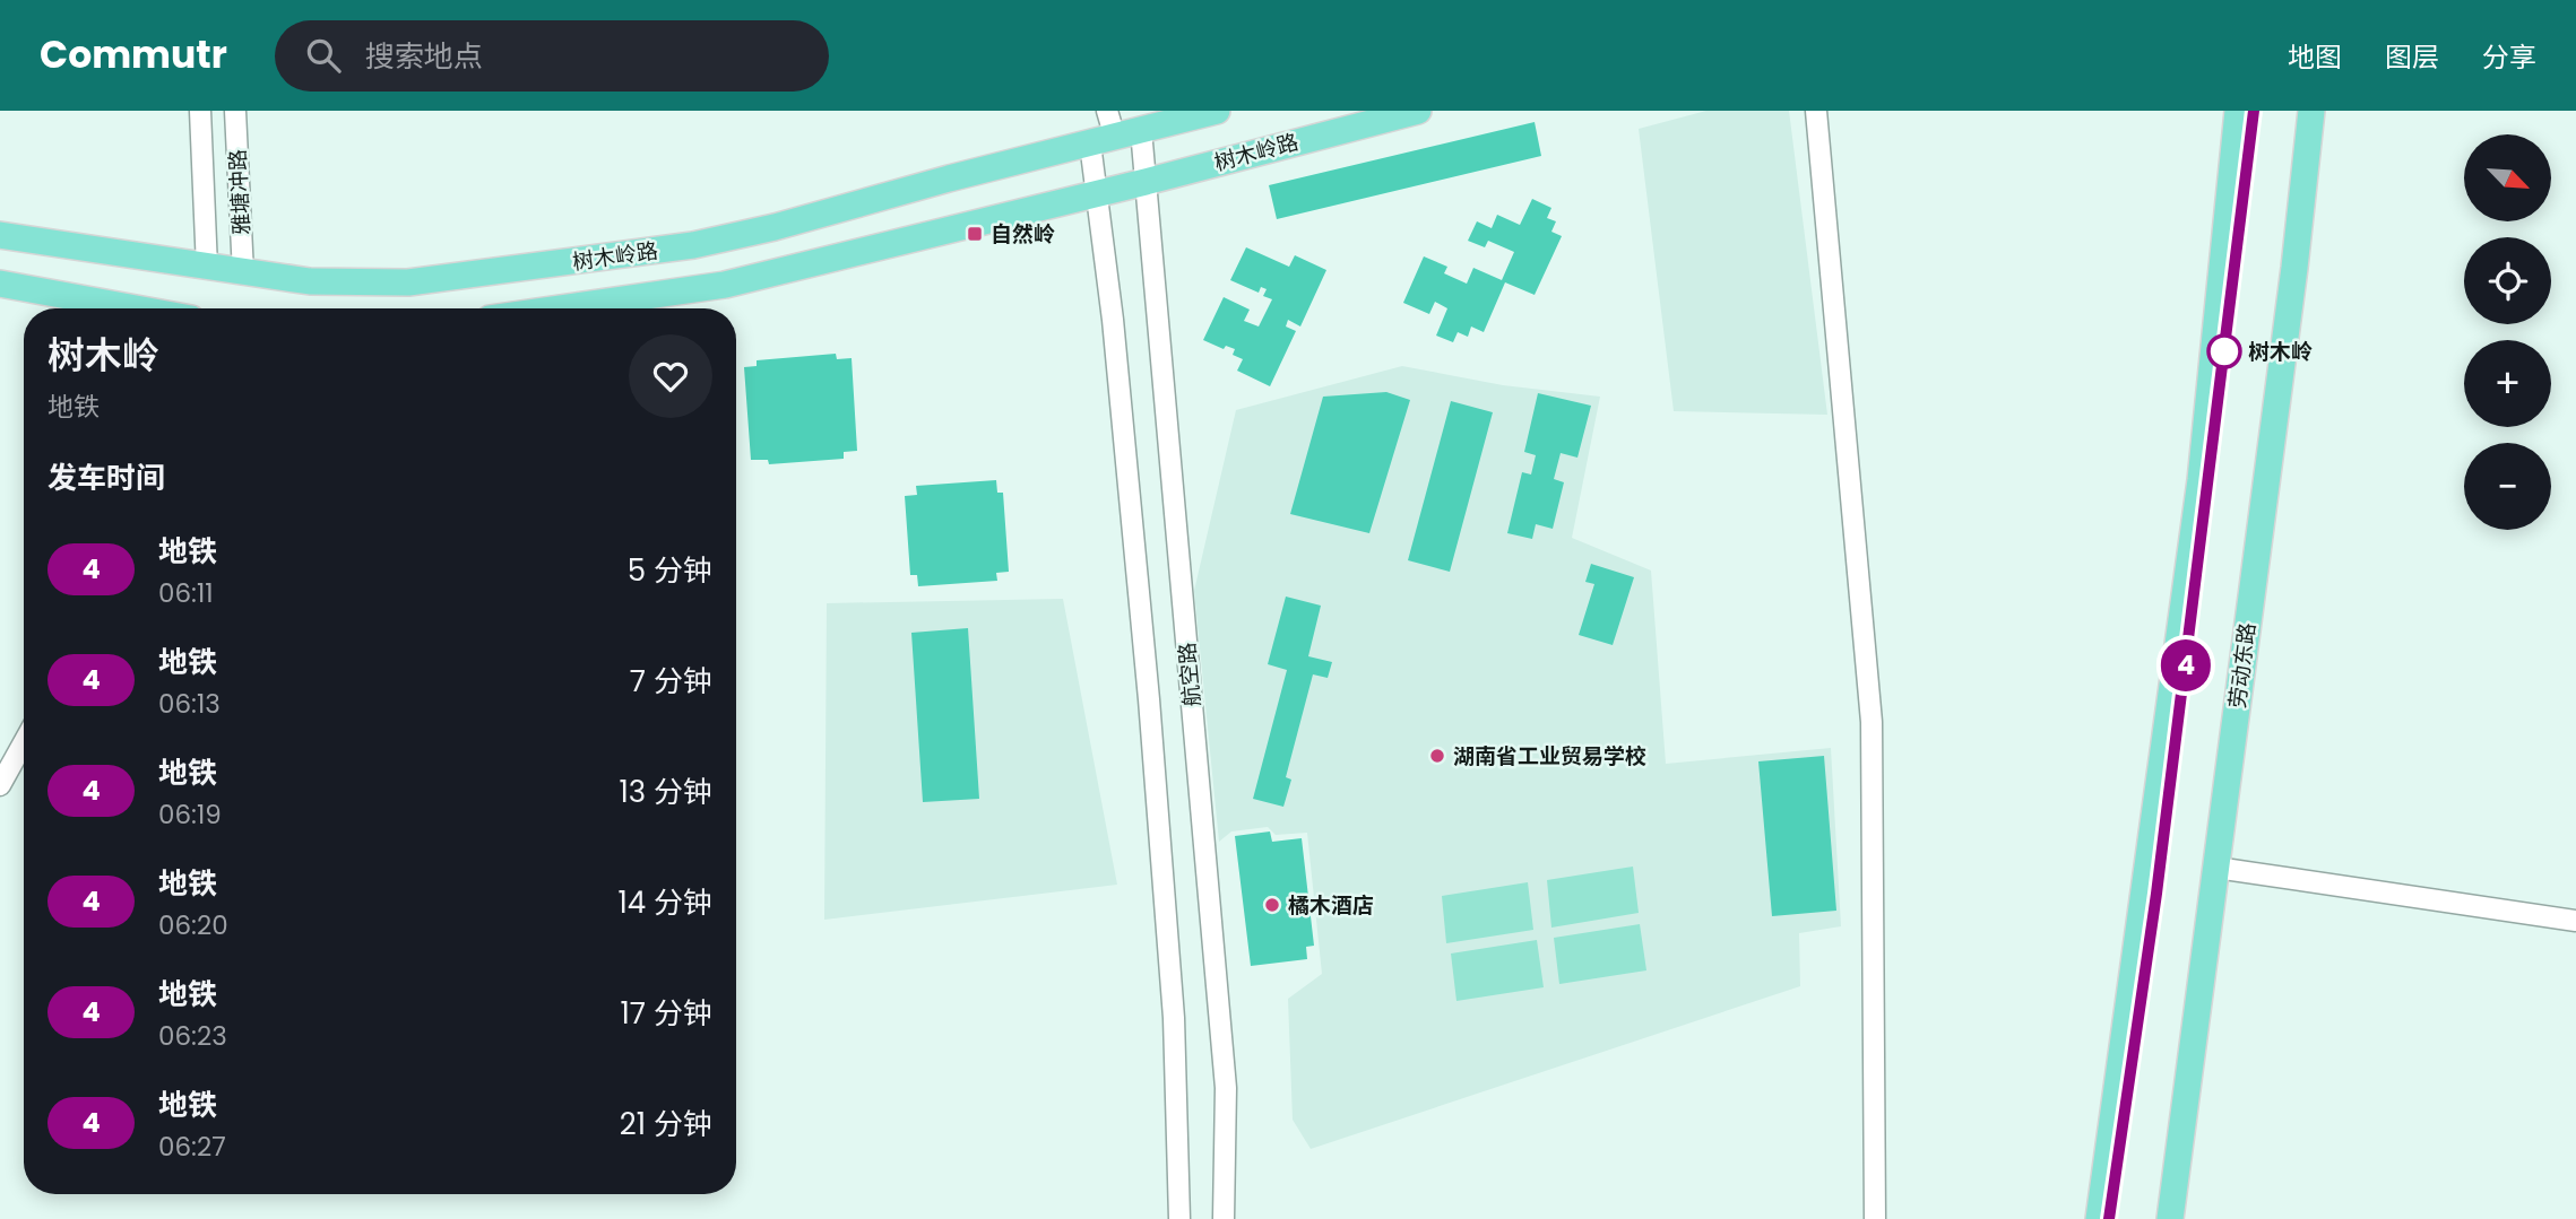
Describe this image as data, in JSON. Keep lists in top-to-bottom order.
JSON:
{
  "streets": {
    "main road": ["树木岭路", "劳动东路"],
    "street": ["雅塘冲路", "航空路"]
  },
  "crossings": [
    ["树木岭路", "雅塘冲路"],
    ["树木岭路", "航空路"]
  ],
  "places": {
    "transit": ["自然岭"],
    "other": ["树木岭", "湖南省工业贸易学校", "橘木酒店"]
  },
  "lines": ["metro line 4"],
  "north": "bottom right",
  "page": {
    "header": "Commutr",
    "search": "搜索地点",
    "nav": ["地图", "图层", "分享"],
    "on_map": "4",
    "map_buttons": ["+", "−"],
    "heading": [
      ["树木岭", "地铁"],
      "发车时间"
    ],
    "list": [
      {
        "mark": "4",
        "name": "地铁",
        "note": "06:11",
        "value": "5 分钟"
      },
      {
        "mark": "4",
        "name": "地铁",
        "note": "06:13",
        "value": "7 分钟"
      },
      {
        "mark": "4",
        "name": "地铁",
        "note": "06:19",
        "value": "13 分钟"
      },
      {
        "mark": "4",
        "name": "地铁",
        "note": "06:20",
        "value": "14 分钟"
      },
      {
        "mark": "4",
        "name": "地铁",
        "note": "06:23",
        "value": "17 分钟"
      },
      {
        "mark": "4",
        "name": "地铁",
        "note": "06:27",
        "value": "21 分钟"
      }
    ]
  }
}
